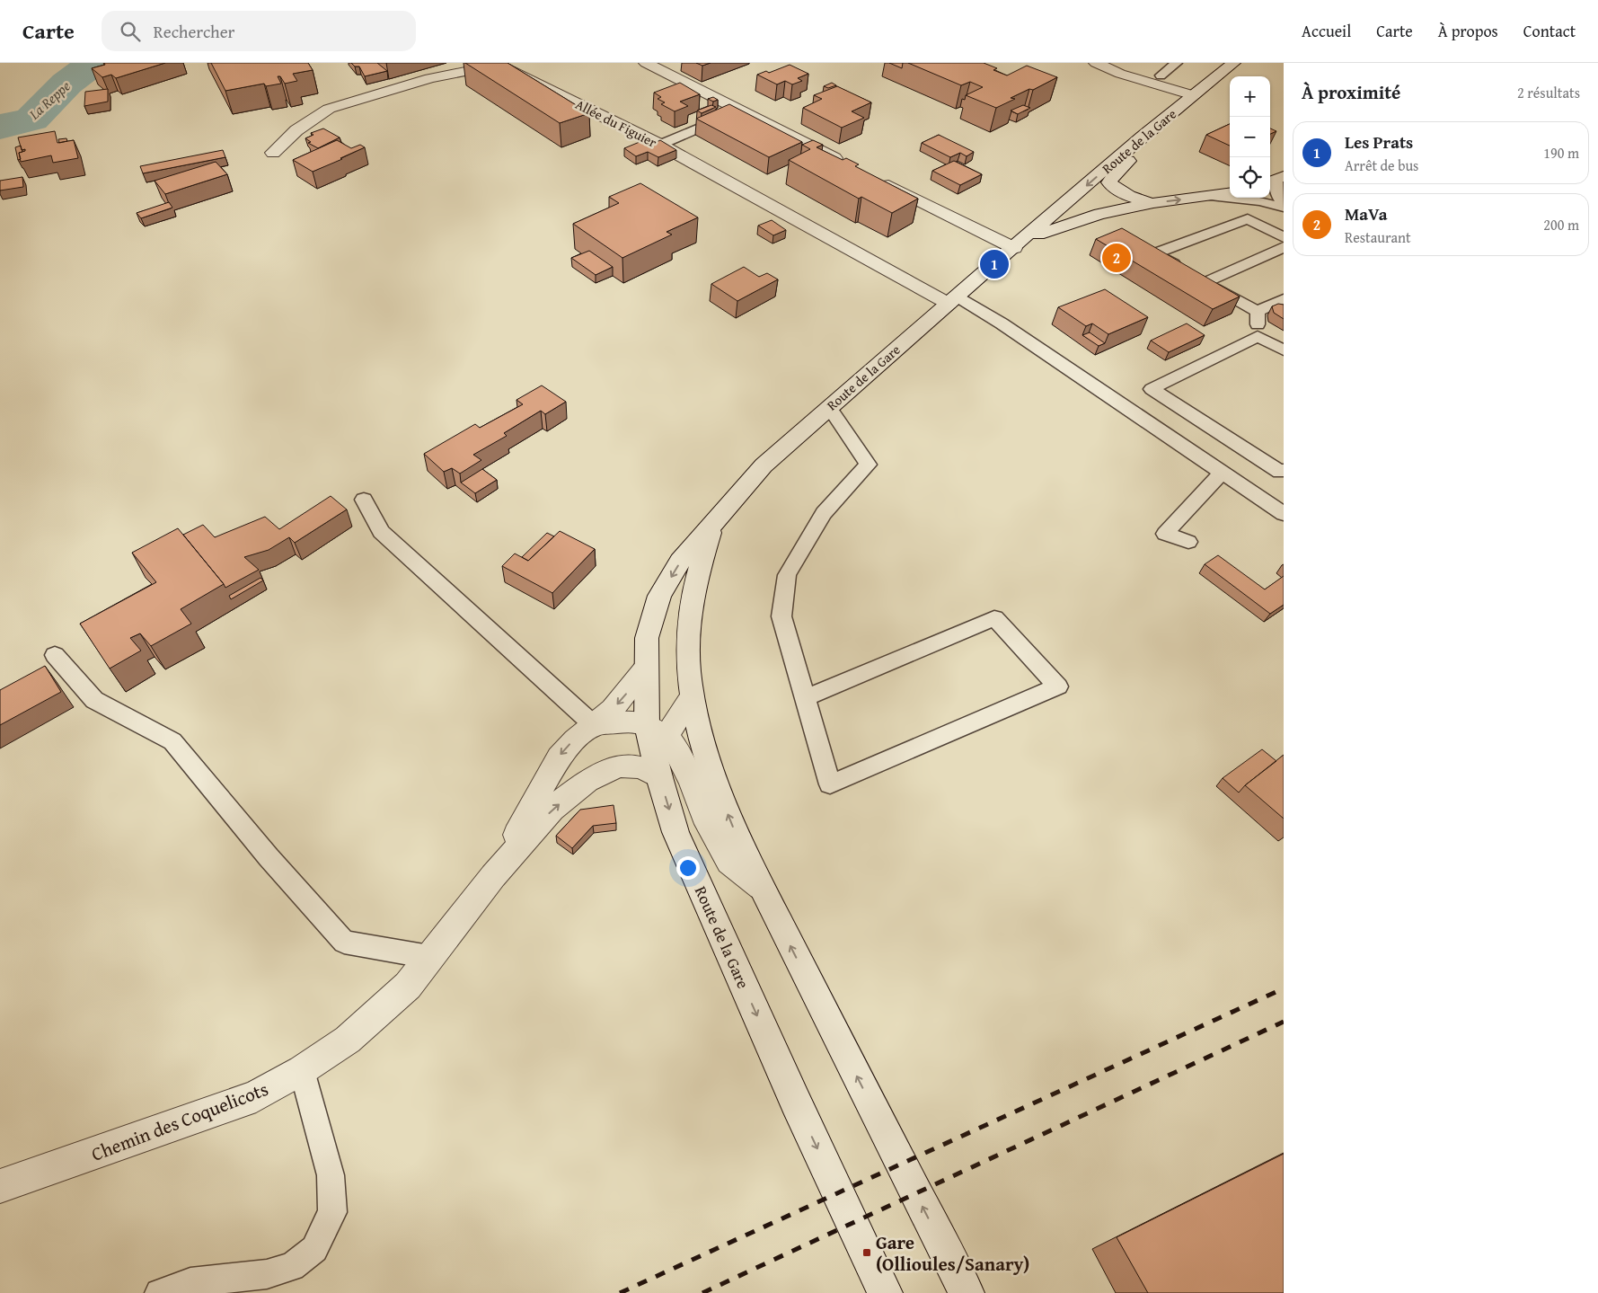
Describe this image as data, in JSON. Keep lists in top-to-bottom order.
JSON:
{
  "streets": {
    "main road": ["Allée du Figuier", "Route de la Gare", "Chemin des Coquelicots"]
  },
  "crossings": [
    ["Allée du Figuier", "Route de la Gare"],
    ["Route de la Gare", "Chemin des Coquelicots"]
  ],
  "water": ["La Reppe"],
  "places": {
    "transit": ["Gare (Ollioules/Sanary)"]
  },
  "page": {
    "header": "Carte",
    "search": "Rechercher",
    "nav": [
      "Accueil",
      "Carte",
      "À propos",
      "Contact"
    ],
    "heading": ["À proximité", "2 résultats"],
    "map_buttons": ["+", "−"],
    "list": [
      {
        "mark": "1",
        "name": "Les Prats",
        "note": "Arrêt de bus",
        "value": "190 m"
      },
      {
        "mark": "2",
        "name": "MaVa",
        "note": "Restaurant",
        "value": "200 m"
      }
    ],
    "pins": ["2", "1"]
  }
}
